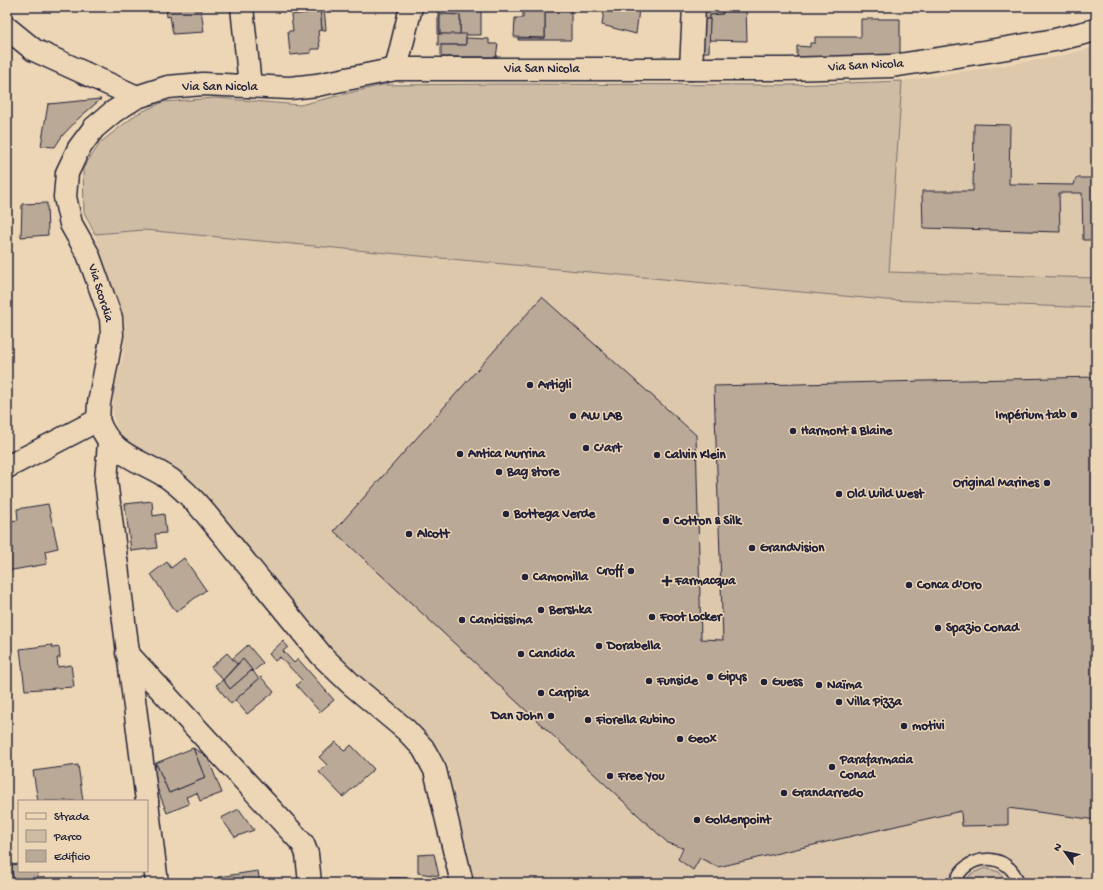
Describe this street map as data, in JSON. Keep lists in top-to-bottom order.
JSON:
{
  "streets": {
    "street": ["Via San Nicola", "Via Scordia"]
  },
  "crossings": [
    ["Via San Nicola", "Via Scordia"]
  ],
  "places": {
    "other": [
      "Artigli",
      "Impérium tab",
      "AW LAB",
      "Harmont & Blaine",
      "C'art",
      "Antica Murrina",
      "Calvin Klein",
      "Bag store",
      "Original Marines",
      "Old Wild West",
      "Bottega Verde",
      "Cotton & Silk",
      "Alcott",
      "GrandVision",
      "Croff",
      "Camomilla",
      "Conca d'Oro",
      "Bershka",
      "Foot Locker",
      "Camicissima",
      "Spazio Conad",
      "Dorabella",
      "Candida",
      "Gipys",
      "Funside",
      "Guess",
      "Naïma",
      "Carpisa",
      "Villa Pizza",
      "Dan John",
      "Fiorella Rubino",
      "motivi",
      "Geox",
      "Parafarmacia Conad",
      "Free You",
      "Grandarredo",
      "Goldenpoint"
    ],
    "health": ["Farmacqua"]
  },
  "legend": ["Strada", "Parco", "Edificio"],
  "north": "top left"
}
